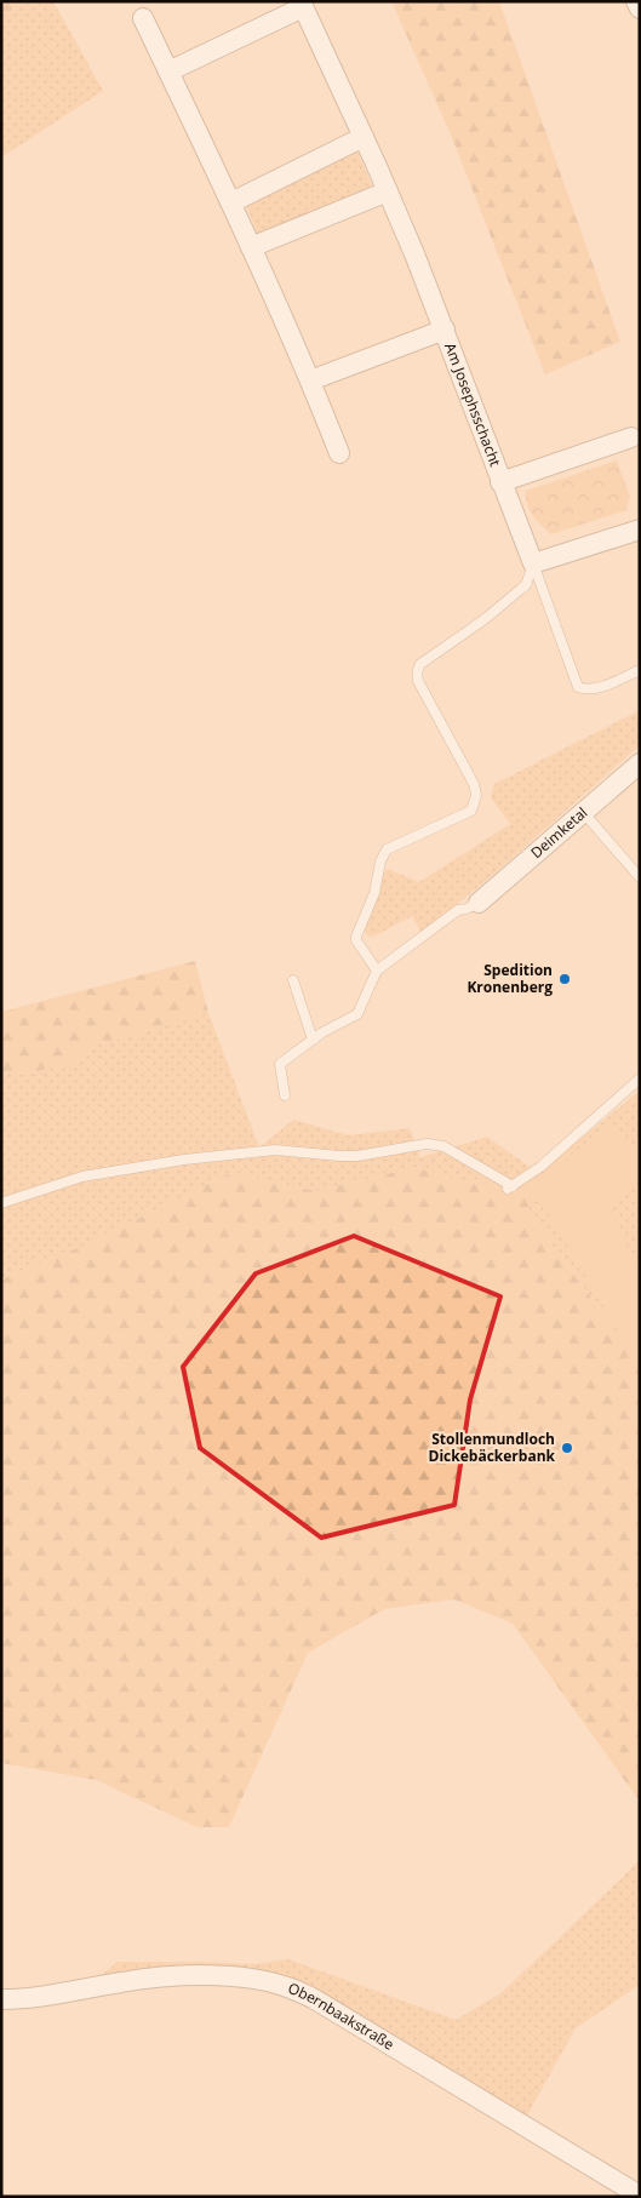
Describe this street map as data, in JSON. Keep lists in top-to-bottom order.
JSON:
{
  "streets": {
    "street": ["Am Josephsschacht", "Deimketal", "Obernbaakstraße"]
  },
  "places": ["Spedition Kronenberg", "Stollenmundloch Dickebäckerbank"]
}
